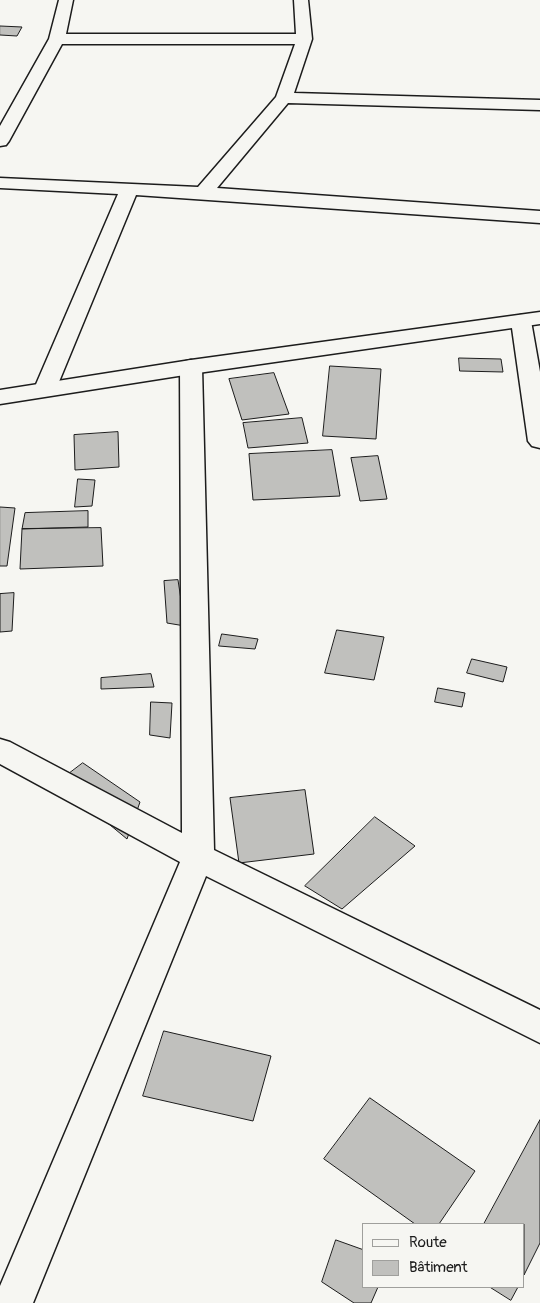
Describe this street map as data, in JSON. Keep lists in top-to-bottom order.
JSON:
{
  "legend": ["Route", "Bâtiment"]
}
